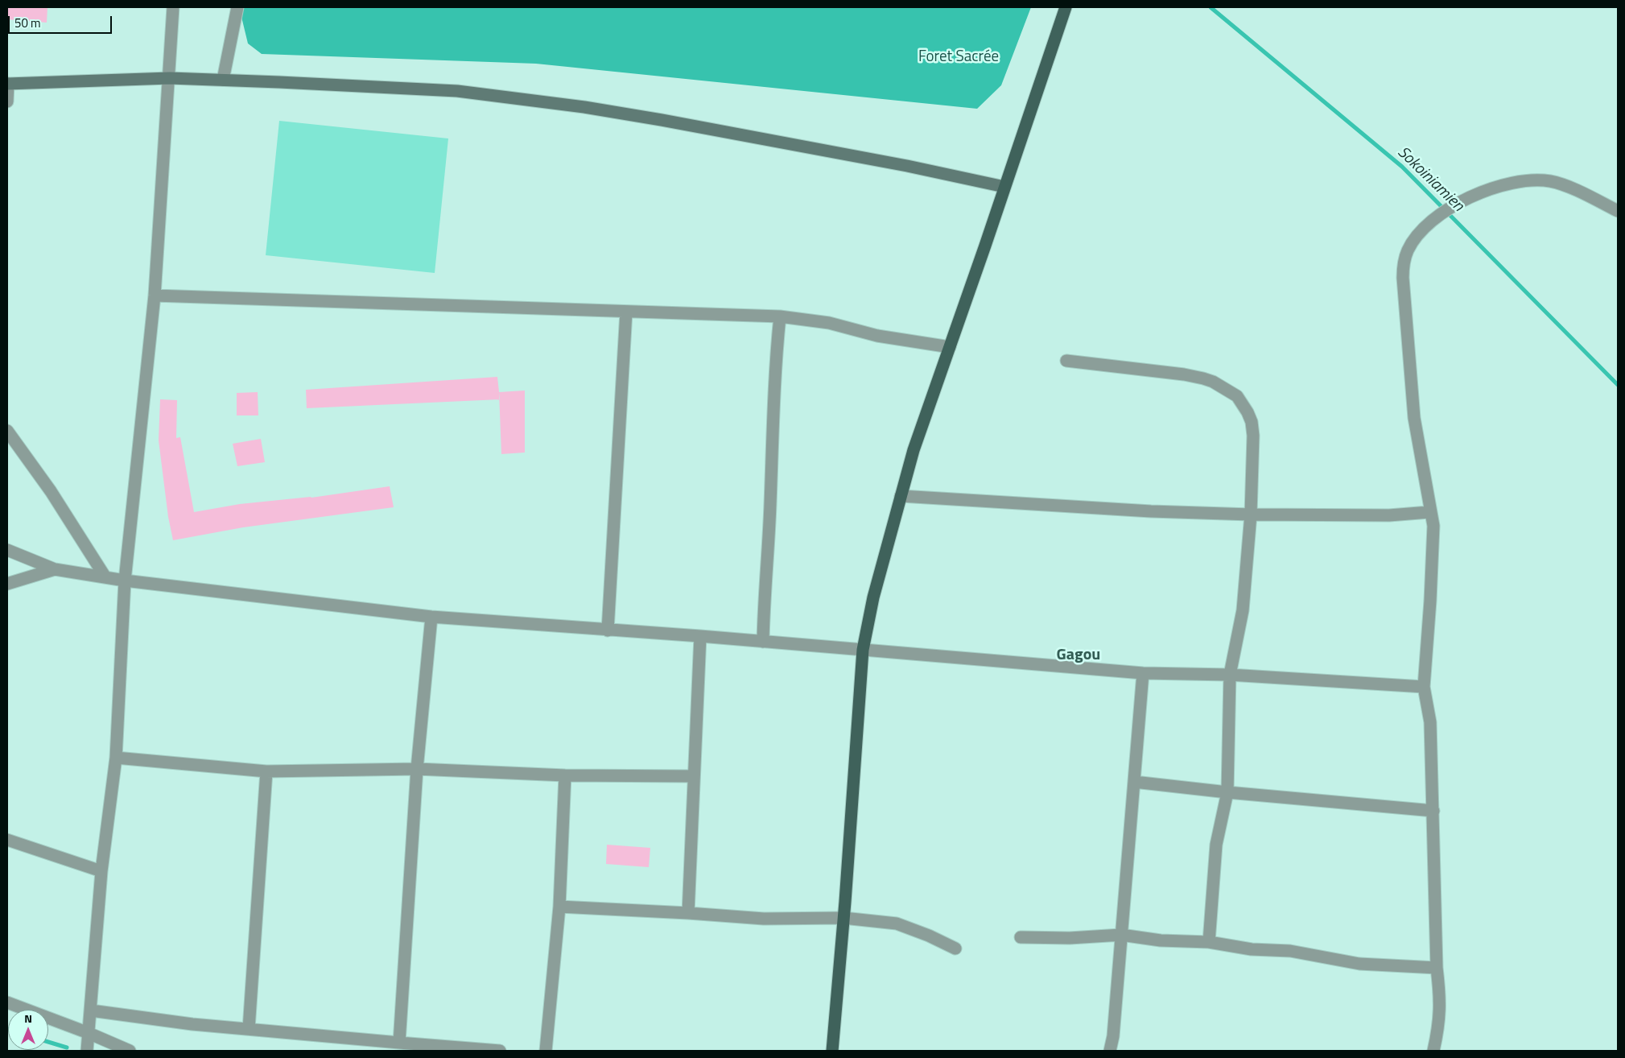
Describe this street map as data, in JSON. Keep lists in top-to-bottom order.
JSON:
{
  "districts": ["Gagou"],
  "water": ["Sokoiniamien"],
  "parks": ["Foret Sacrée"],
  "scale_bar": "50 m",
  "north": "top"
}
